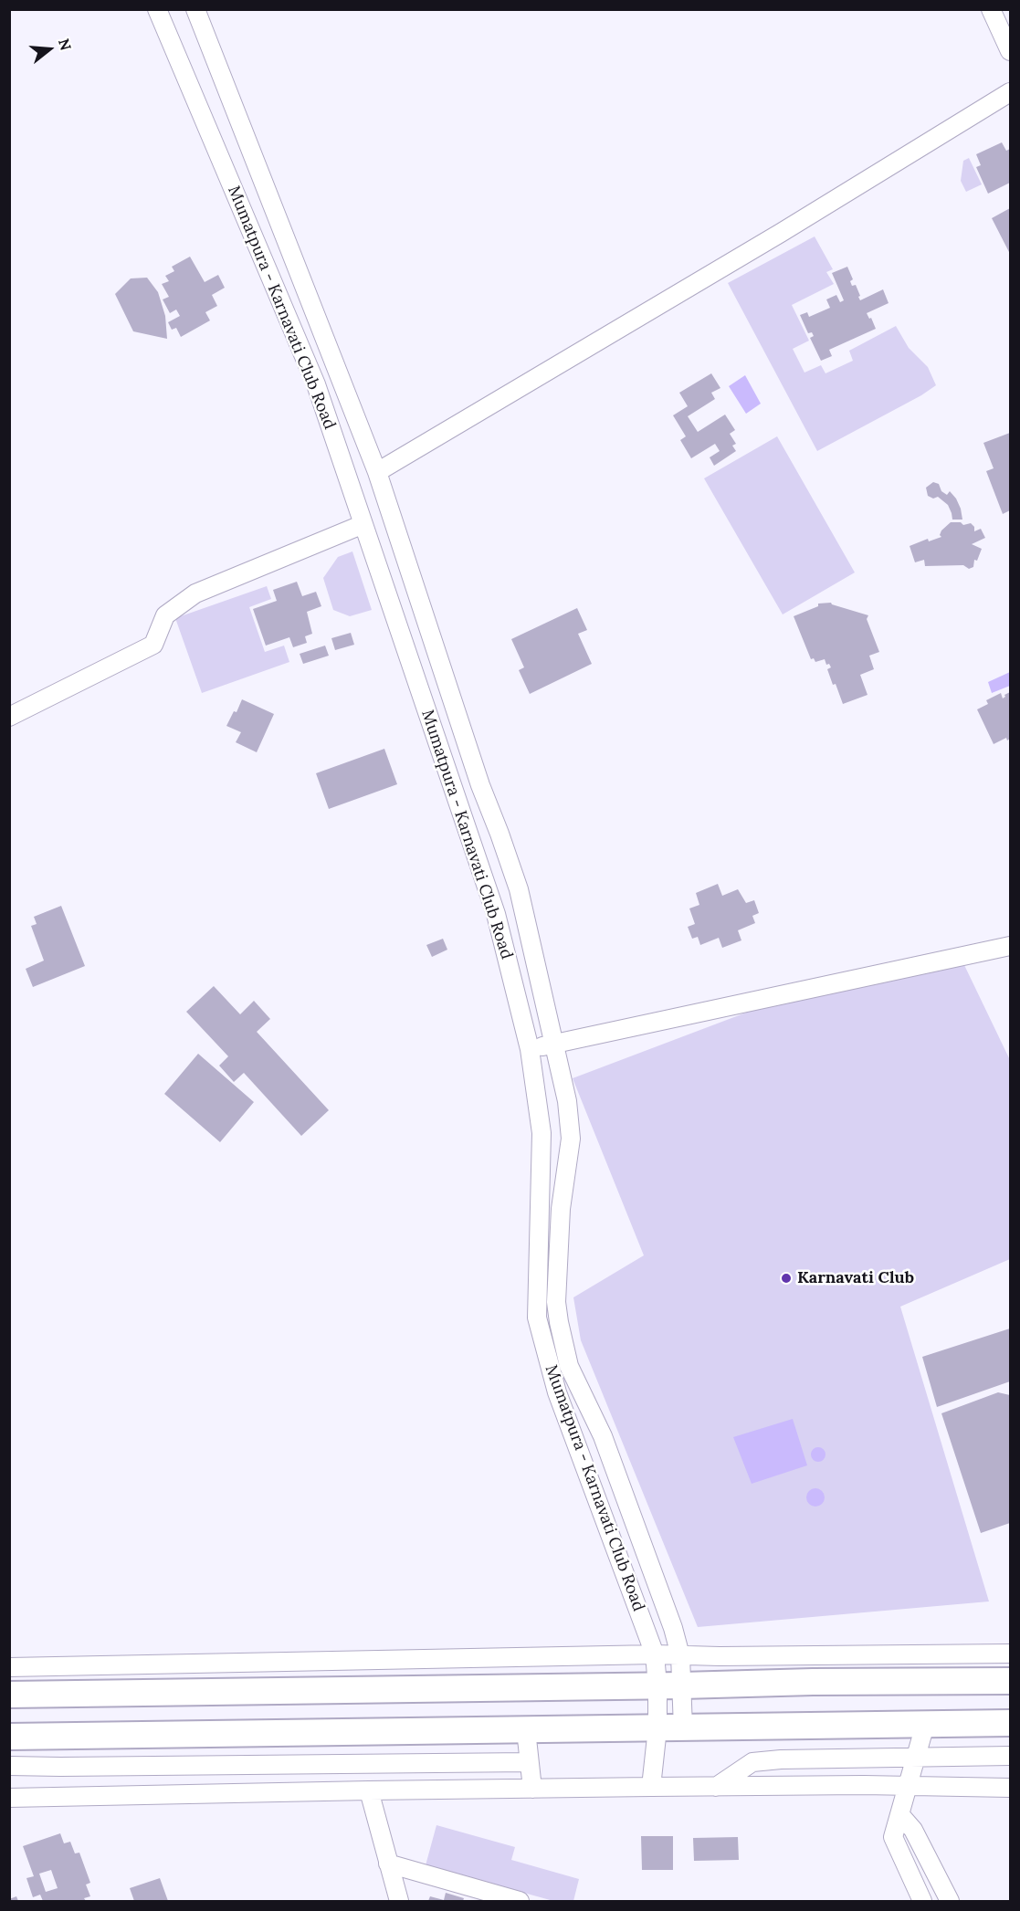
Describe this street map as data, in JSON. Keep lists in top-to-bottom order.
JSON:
{
  "streets": {
    "street": ["Mumatpura - Karnavati Club Road"]
  },
  "places": ["Karnavati Club"],
  "north": "right"
}
